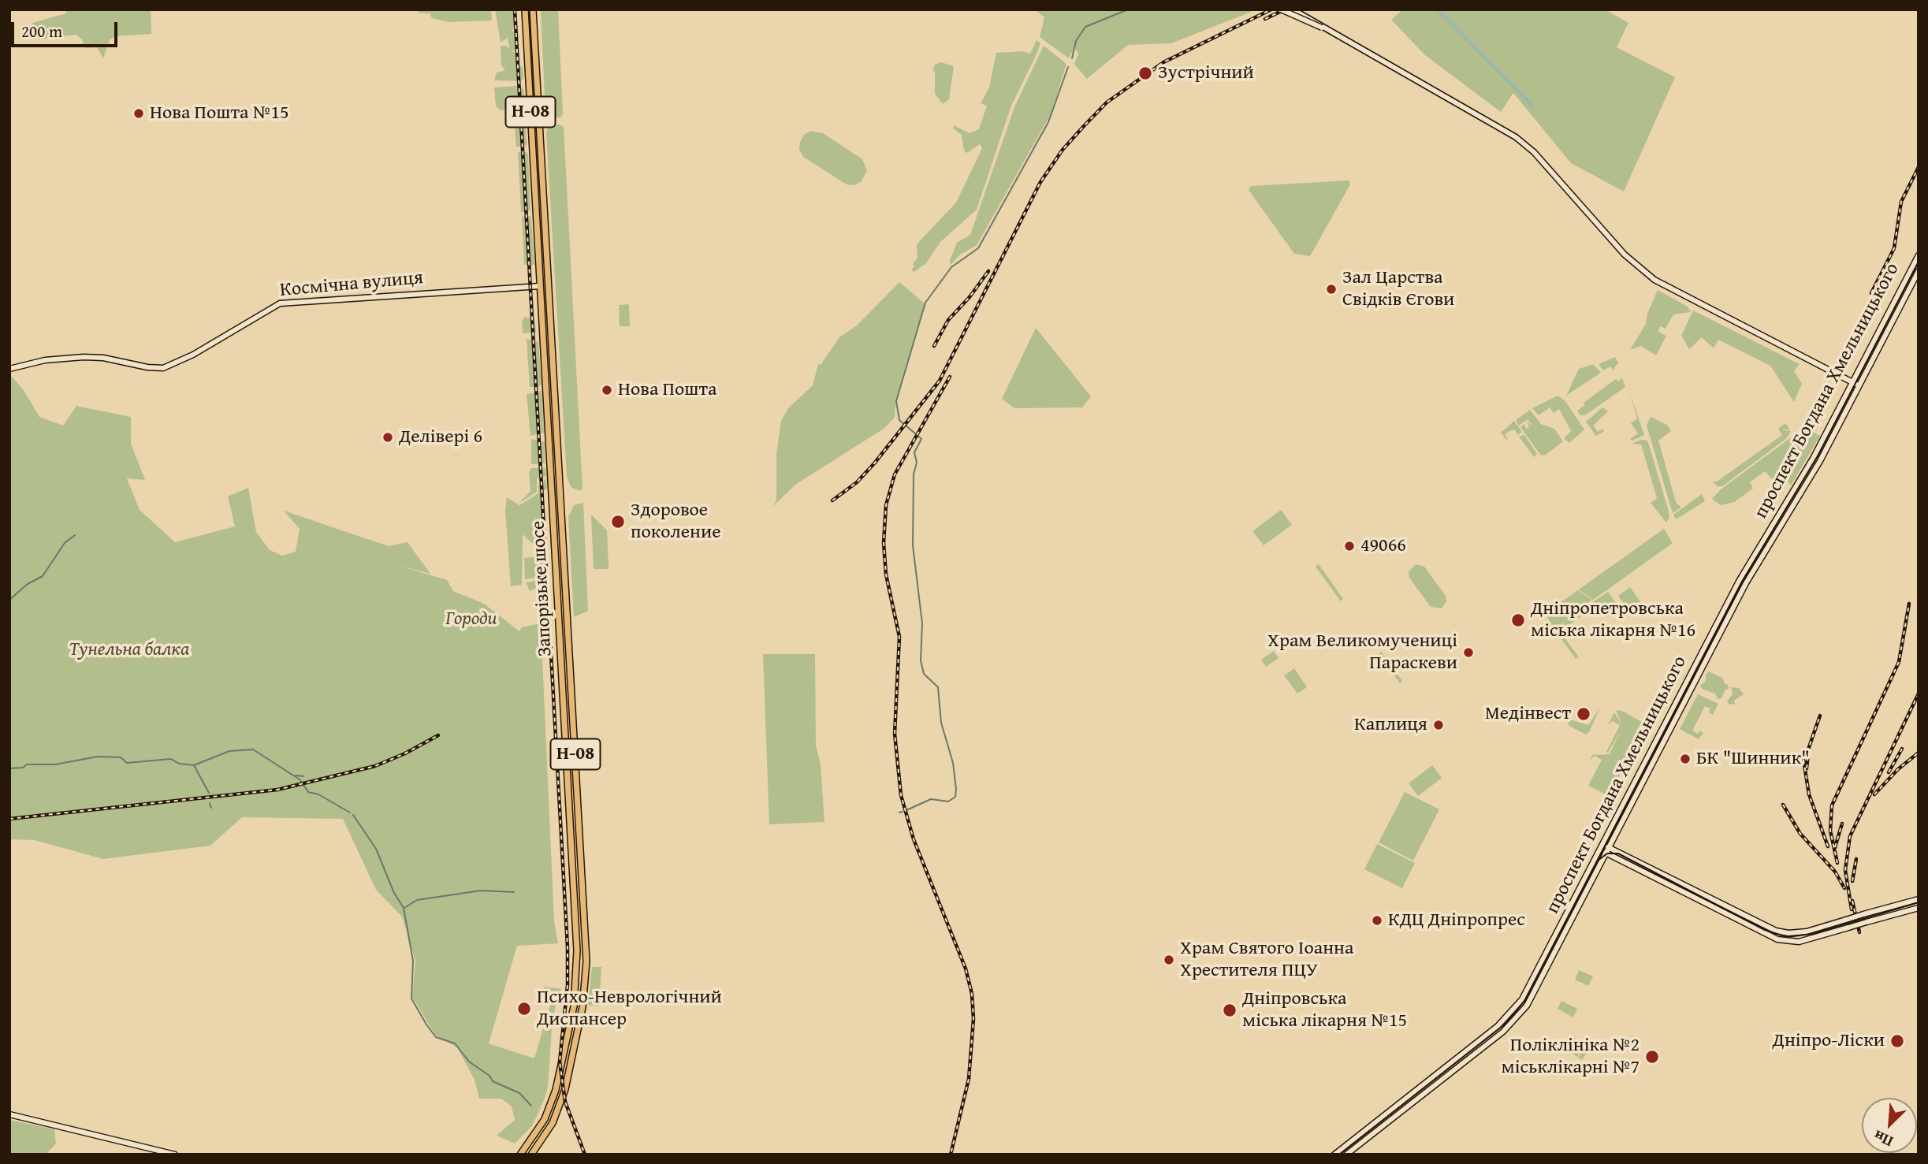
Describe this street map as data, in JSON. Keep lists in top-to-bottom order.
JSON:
{
  "streets": {
    "main road": [
      "Н-08",
      "Космічна вулиця",
      "проспект Богдана Хмельницького",
      "Запорізьке шосе"
    ]
  },
  "crossings": [
    ["Космічна вулиця", "Запорізьке шосе"]
  ],
  "parks": ["Городи", "Тунельна балка"],
  "places": [
    "Зустрічний",
    "Нова Пошта №15",
    "Зал Царства Свідків Єгови",
    "Нова Пошта",
    "Делівері 6",
    "Здоровое поколение",
    "49066",
    "Дніпропетровська міська лікарня №16",
    "Храм Великомучениці Параскеви",
    "Медінвест",
    "Каплиця",
    "БК \"Шинник\"",
    "КДЦ Дніпропрес",
    "Храм Святого Іоанна Хрестителя ПЦУ",
    "Психо-Неврологічний Диспансер",
    "Дніпровська міська лікарня №15",
    "Дніпро-Ліски",
    "Поліклініка №2 міськлікарні №7"
  ],
  "scale_bar": "200 m",
  "north": "bottom left"
}
